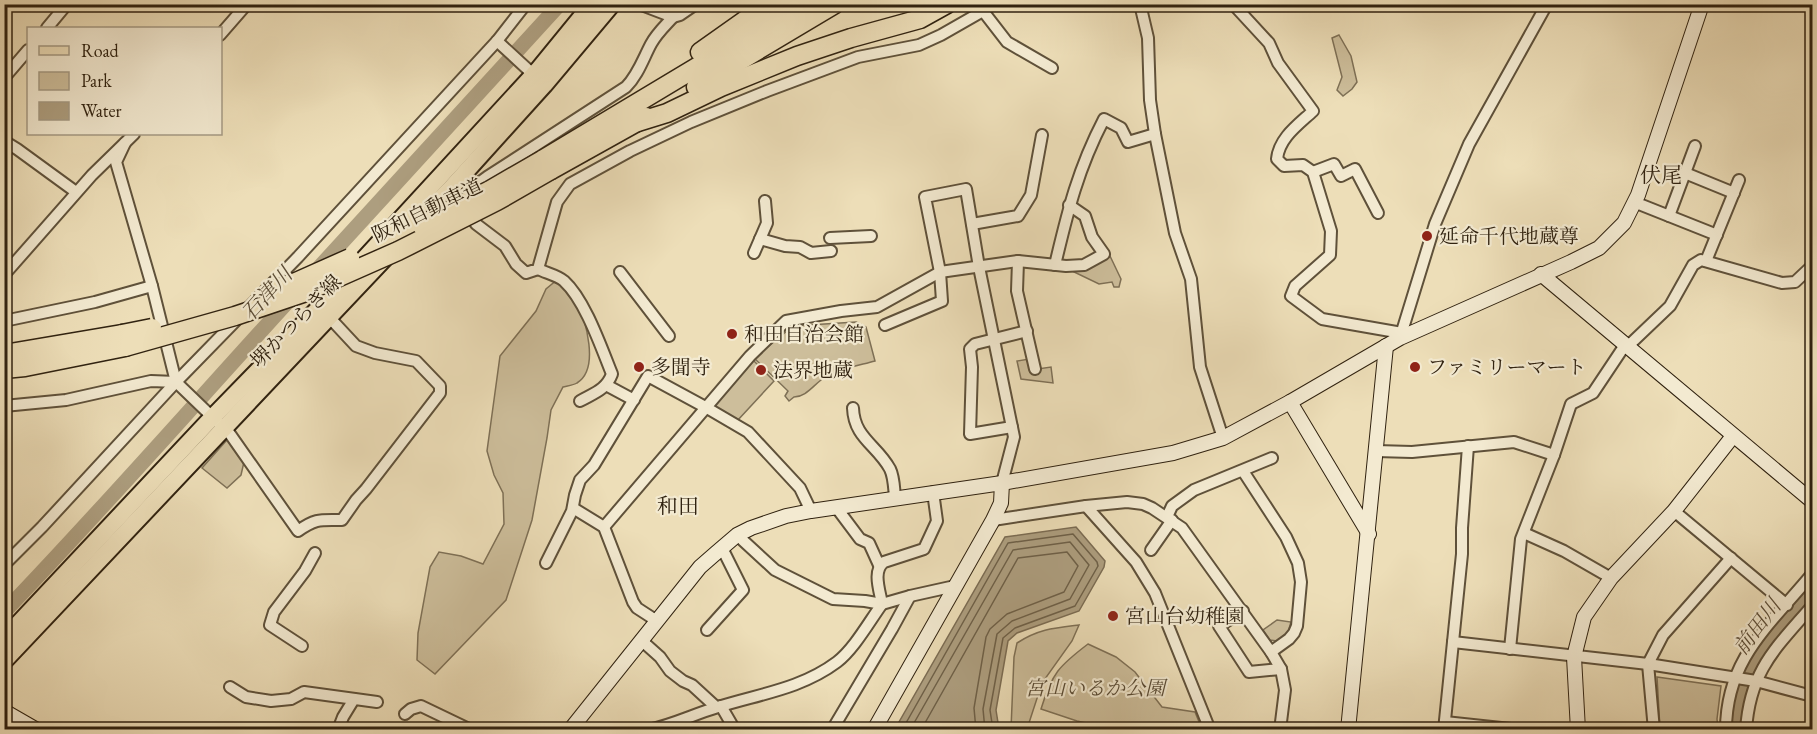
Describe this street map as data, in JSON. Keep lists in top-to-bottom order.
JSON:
{
  "streets": {
    "highway": ["阪和自動車道"],
    "main road": ["堺かつらぎ線"]
  },
  "districts": ["伏尾", "和田"],
  "water": ["石津川", "前田川"],
  "parks": ["宮山いるか公園"],
  "places": [
    "延命千代地蔵尊",
    "和田自治会館",
    "多聞寺",
    "ファミリーマート",
    "法界地蔵",
    "宮山台幼稚園"
  ],
  "legend": ["Road", "Park", "Water"]
}
